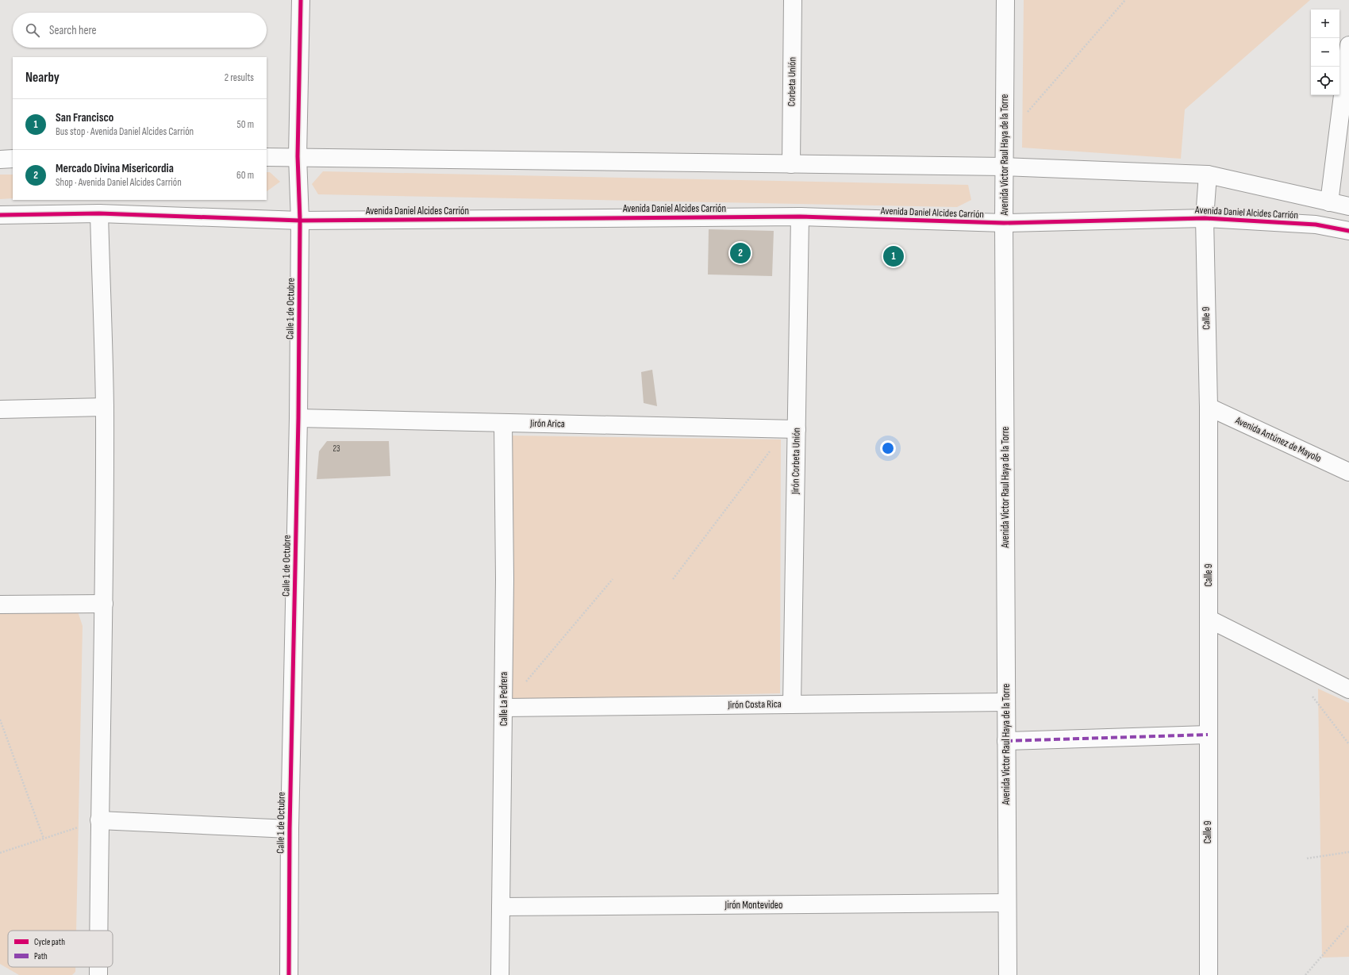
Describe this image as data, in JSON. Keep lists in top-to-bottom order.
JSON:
{
  "streets": {
    "street": [
      "Corbeta Unión",
      "Avenida Victor Raul Haya de la Torre",
      "Avenida Daniel Alcides Carrión",
      "Calle 1 de Octubre",
      "Calle 9",
      "Jirón Arica",
      "Avenida Antúnez de Mayolo",
      "Jirón Corbeta Unión",
      "Calle La Pedrera",
      "Jirón Costa Rica",
      "Jirón Montevideo"
    ]
  },
  "crossings": [
    ["Corbeta Unión", "Avenida Daniel Alcides Carrión"],
    ["Avenida Victor Raul Haya de la Torre", "Avenida Daniel Alcides Carrión"],
    ["Avenida Victor Raul Haya de la Torre", "Jirón Costa Rica"],
    ["Avenida Victor Raul Haya de la Torre", "Jirón Montevideo"],
    ["Avenida Daniel Alcides Carrión", "Calle 1 de Octubre"],
    ["Avenida Daniel Alcides Carrión", "Calle 9"],
    ["Avenida Daniel Alcides Carrión", "Jirón Corbeta Unión"],
    ["Calle 1 de Octubre", "Jirón Arica"],
    ["Calle 9", "Avenida Antúnez de Mayolo"],
    ["Jirón Arica", "Jirón Corbeta Unión"],
    ["Jirón Arica", "Calle La Pedrera"],
    ["Jirón Corbeta Unión", "Jirón Costa Rica"],
    ["Calle La Pedrera", "Jirón Costa Rica"],
    ["Calle La Pedrera", "Jirón Montevideo"]
  ],
  "house_numbers": ["23"],
  "legend": ["Cycle path", "Path"],
  "page": {
    "map_buttons": ["+", "−"],
    "search": "Search here",
    "heading": ["Nearby", "2 results"],
    "list": [
      {
        "mark": "1",
        "name": "San Francisco",
        "note": "Bus stop · Avenida Daniel Alcides Carrión",
        "value": "50 m"
      },
      {
        "mark": "2",
        "name": "Mercado Divina Misericordia",
        "note": "Shop · Avenida Daniel Alcides Carrión",
        "value": "60 m"
      }
    ],
    "pins": ["2", "1"]
  }
}
